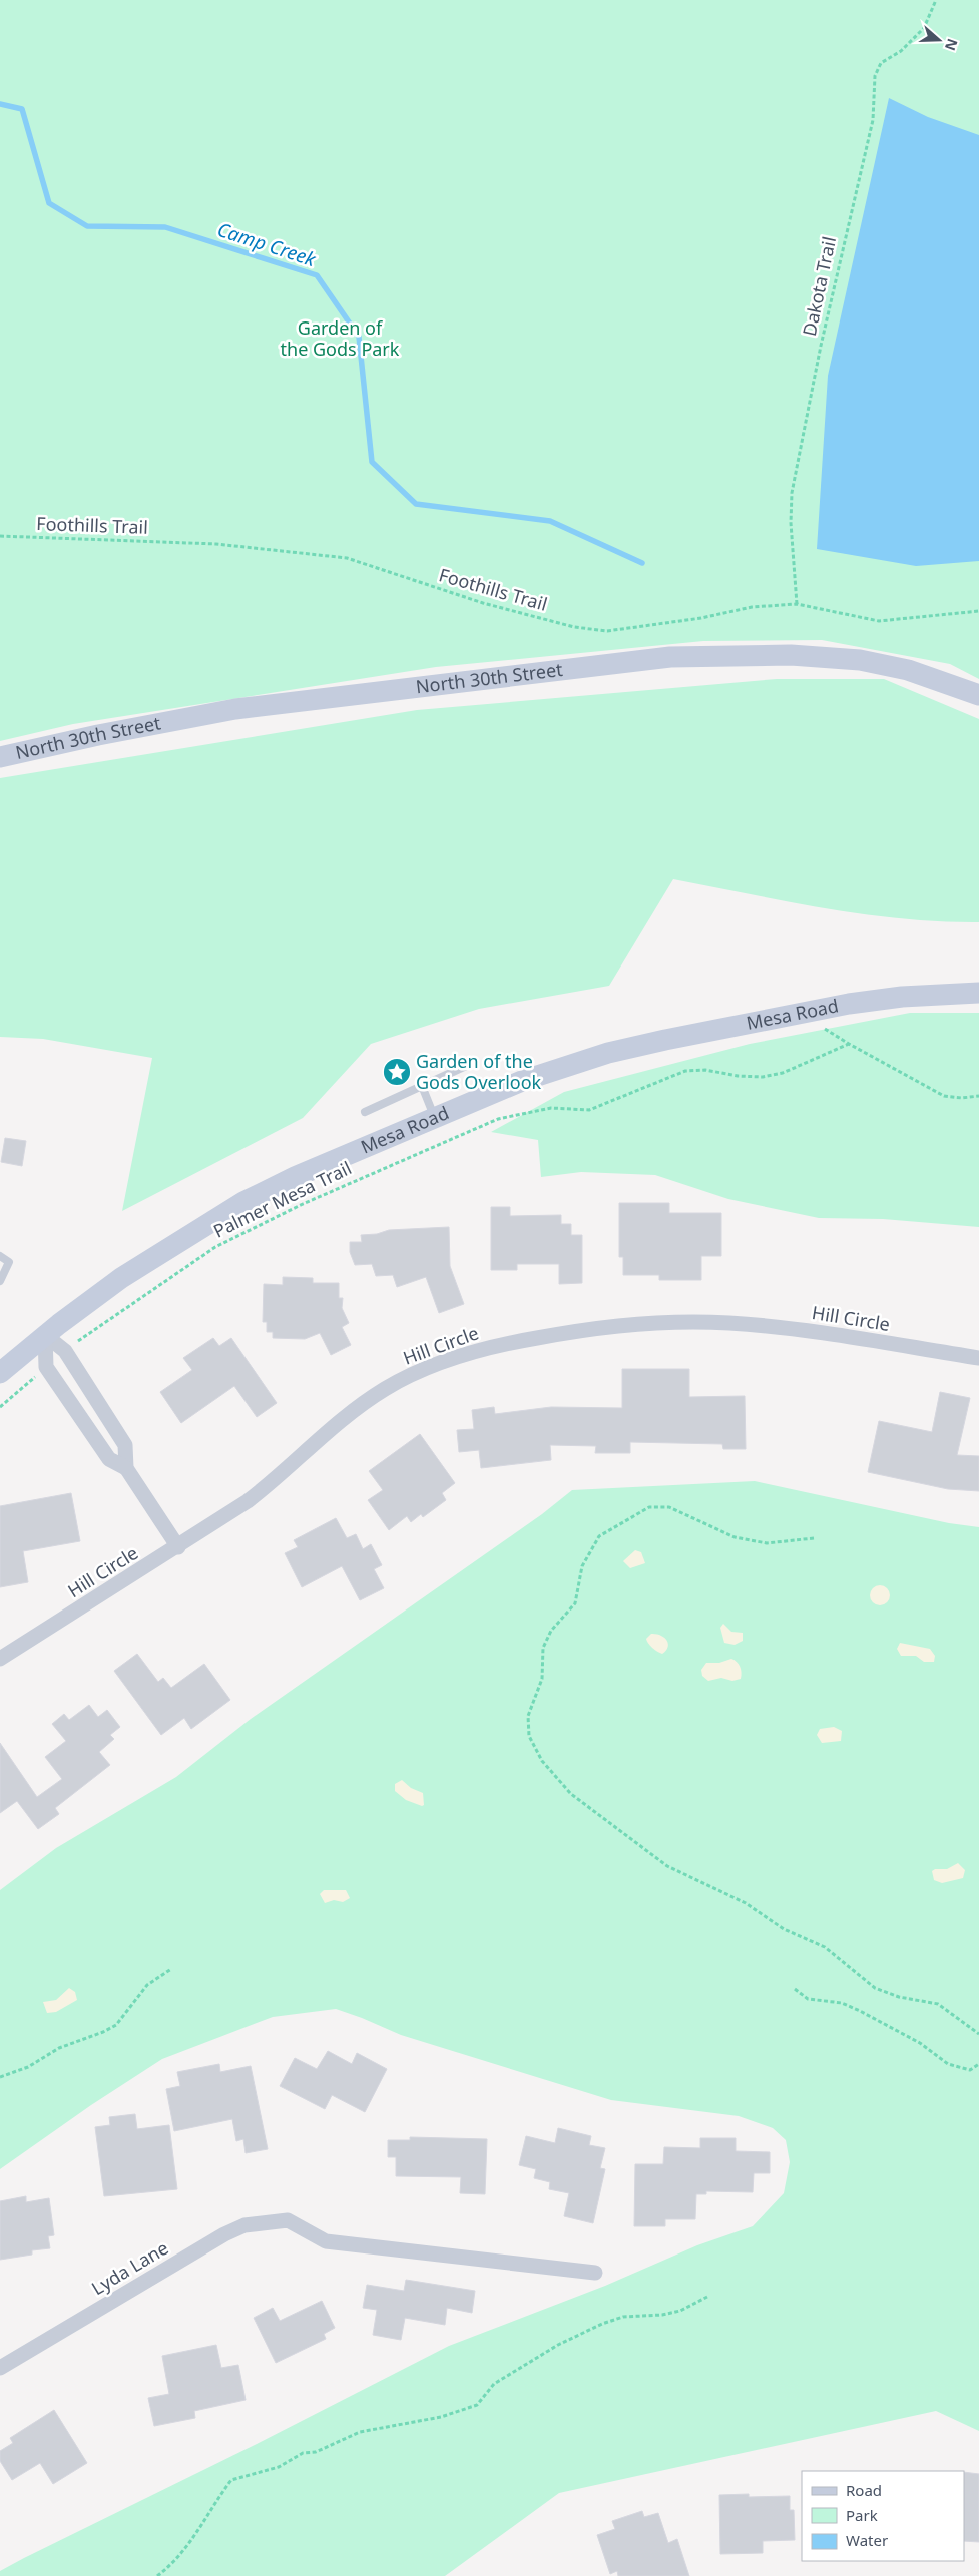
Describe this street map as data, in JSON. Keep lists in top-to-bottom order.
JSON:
{
  "streets": {
    "main road": ["North 30th Street", "Mesa Road"],
    "street": ["Hill Circle", "Lyda Lane"],
    "path": ["Dakota Trail", "Foothills Trail", "Palmer Mesa Trail"]
  },
  "crossings": [
    ["Dakota Trail", "Foothills Trail"]
  ],
  "water": ["Camp Creek"],
  "parks": ["Garden of the Gods Park"],
  "places": {
    "place": ["Garden of the Gods Overlook"]
  },
  "legend": ["Road", "Park", "Water"],
  "north": "right"
}
